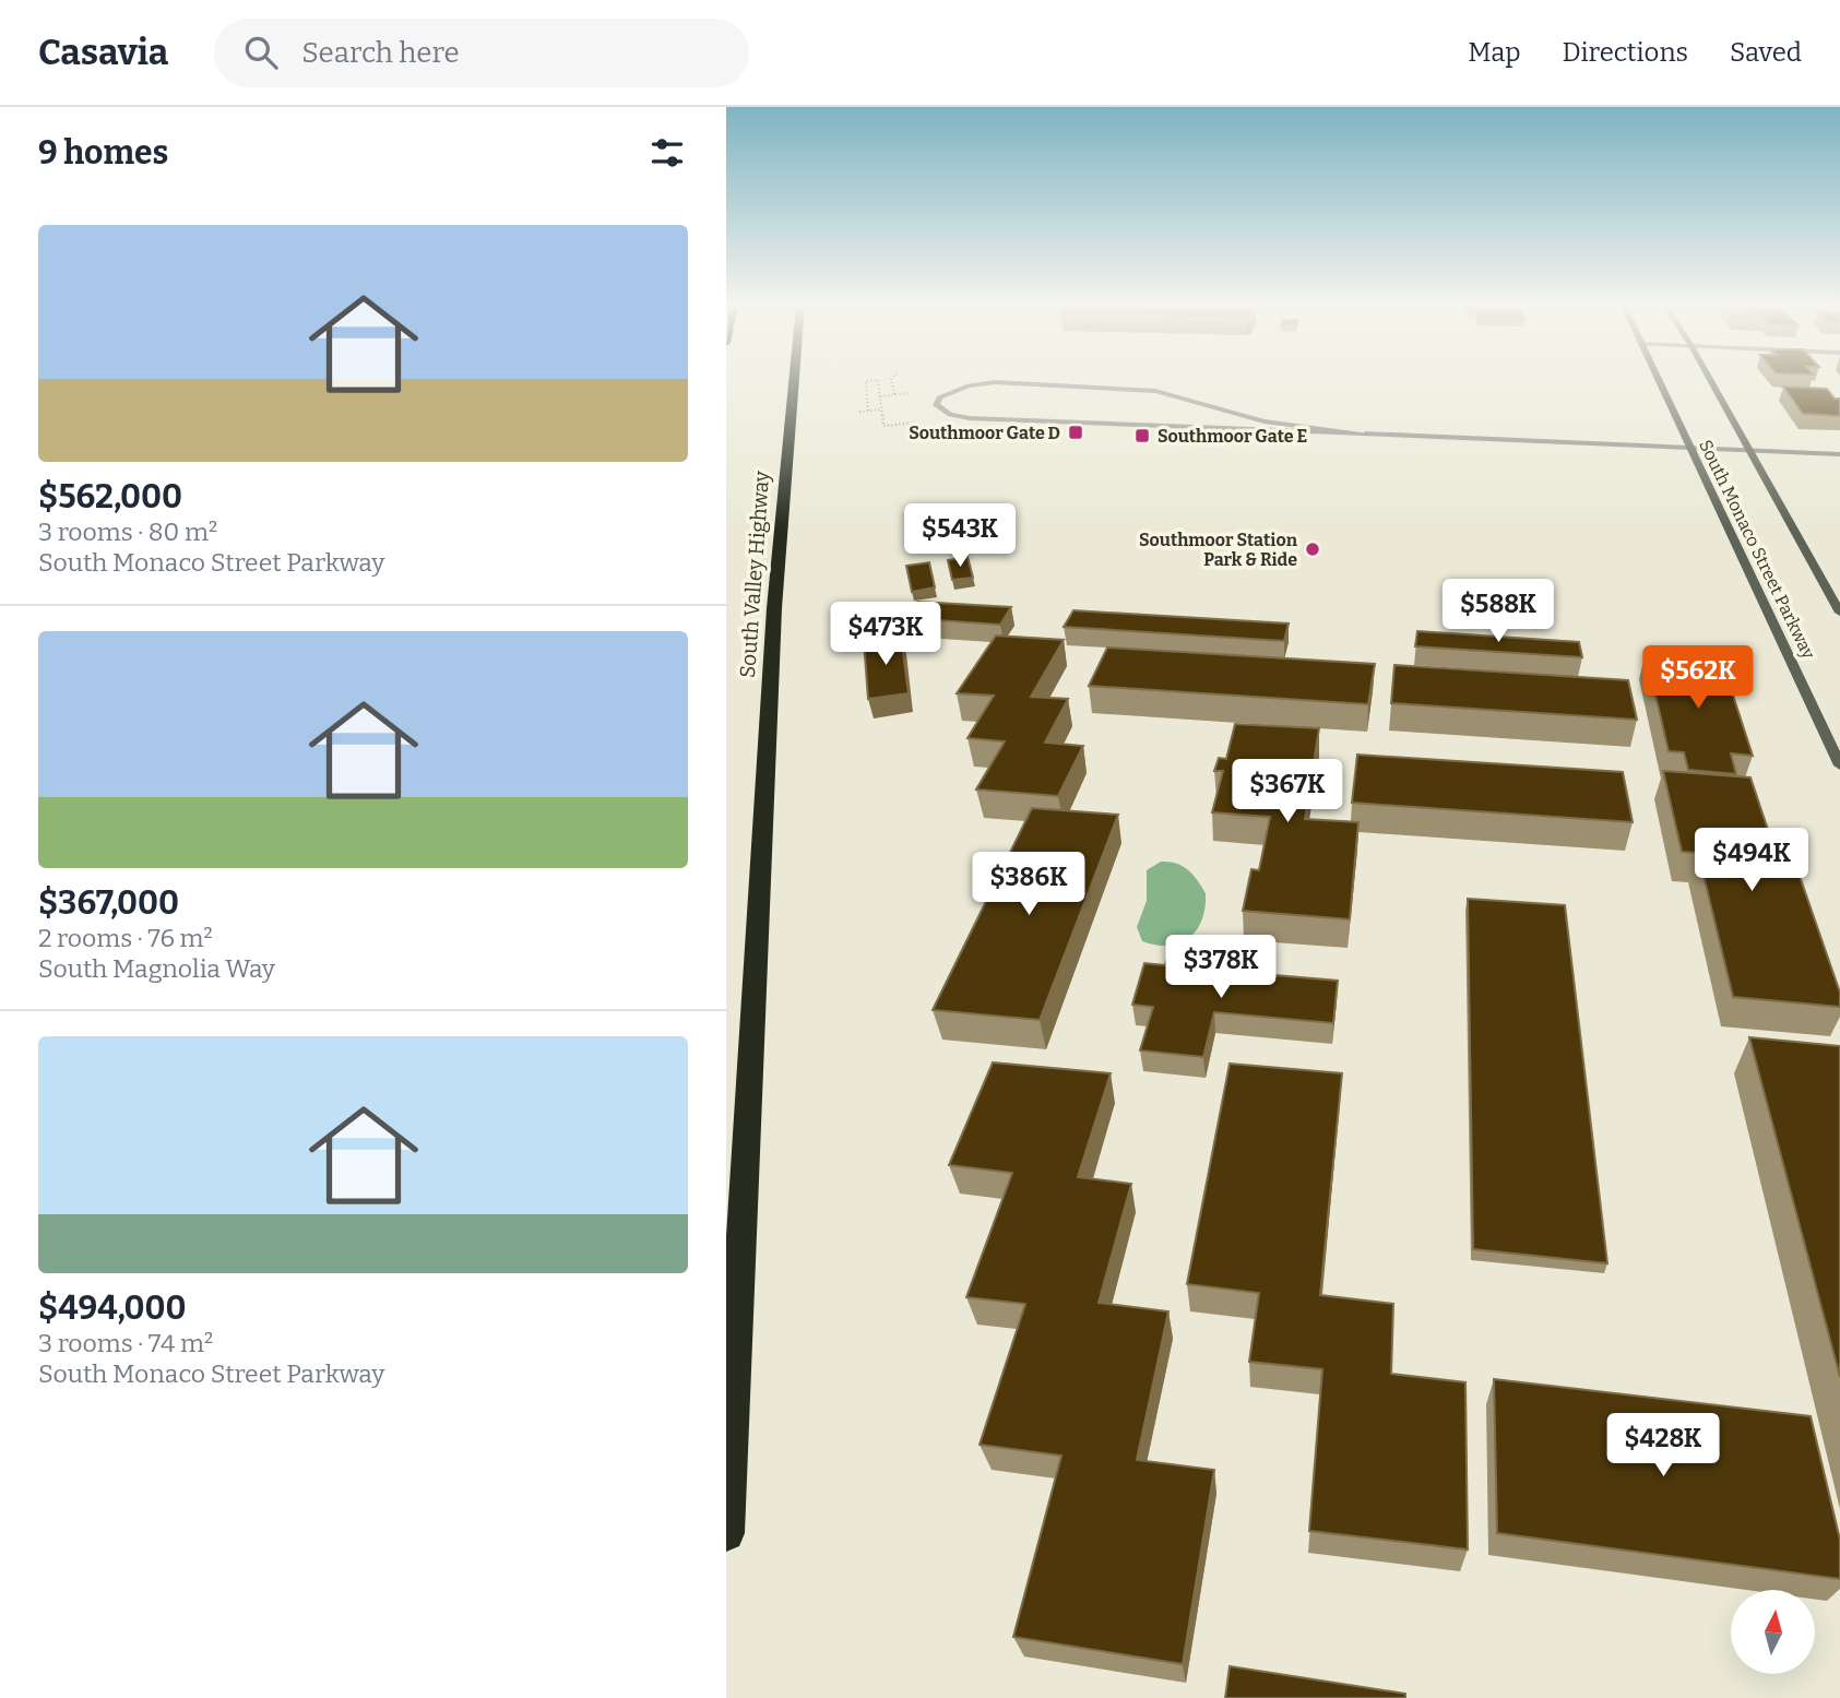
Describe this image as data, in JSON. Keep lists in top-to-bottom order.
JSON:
{
  "streets": {
    "highway": ["South Valley Highway"],
    "main road": ["South Monaco Street Parkway"]
  },
  "places": {
    "transit": ["Southmoor Gate D", "Southmoor Gate E"],
    "other": ["Southmoor Station Park & Ride"]
  },
  "north": "top",
  "page": {
    "header": "Casavia",
    "search": "Search here",
    "nav": ["Map", "Directions", "Saved"],
    "heading": "9 homes",
    "list": [
      {
        "name": "$562,000",
        "note": "3 rooms · 80 m² · South Monaco Street Parkway"
      },
      {
        "name": "$367,000",
        "note": "2 rooms · 76 m² · South Magnolia Way"
      },
      {
        "name": "$494,000",
        "note": "3 rooms · 74 m² · South Monaco Street Parkway"
      }
    ],
    "price": [
      "$543K",
      "$588K",
      "$473K",
      "$562K",
      "$367K",
      "$494K",
      "$386K",
      "$378K",
      "$428K"
    ]
  }
}
